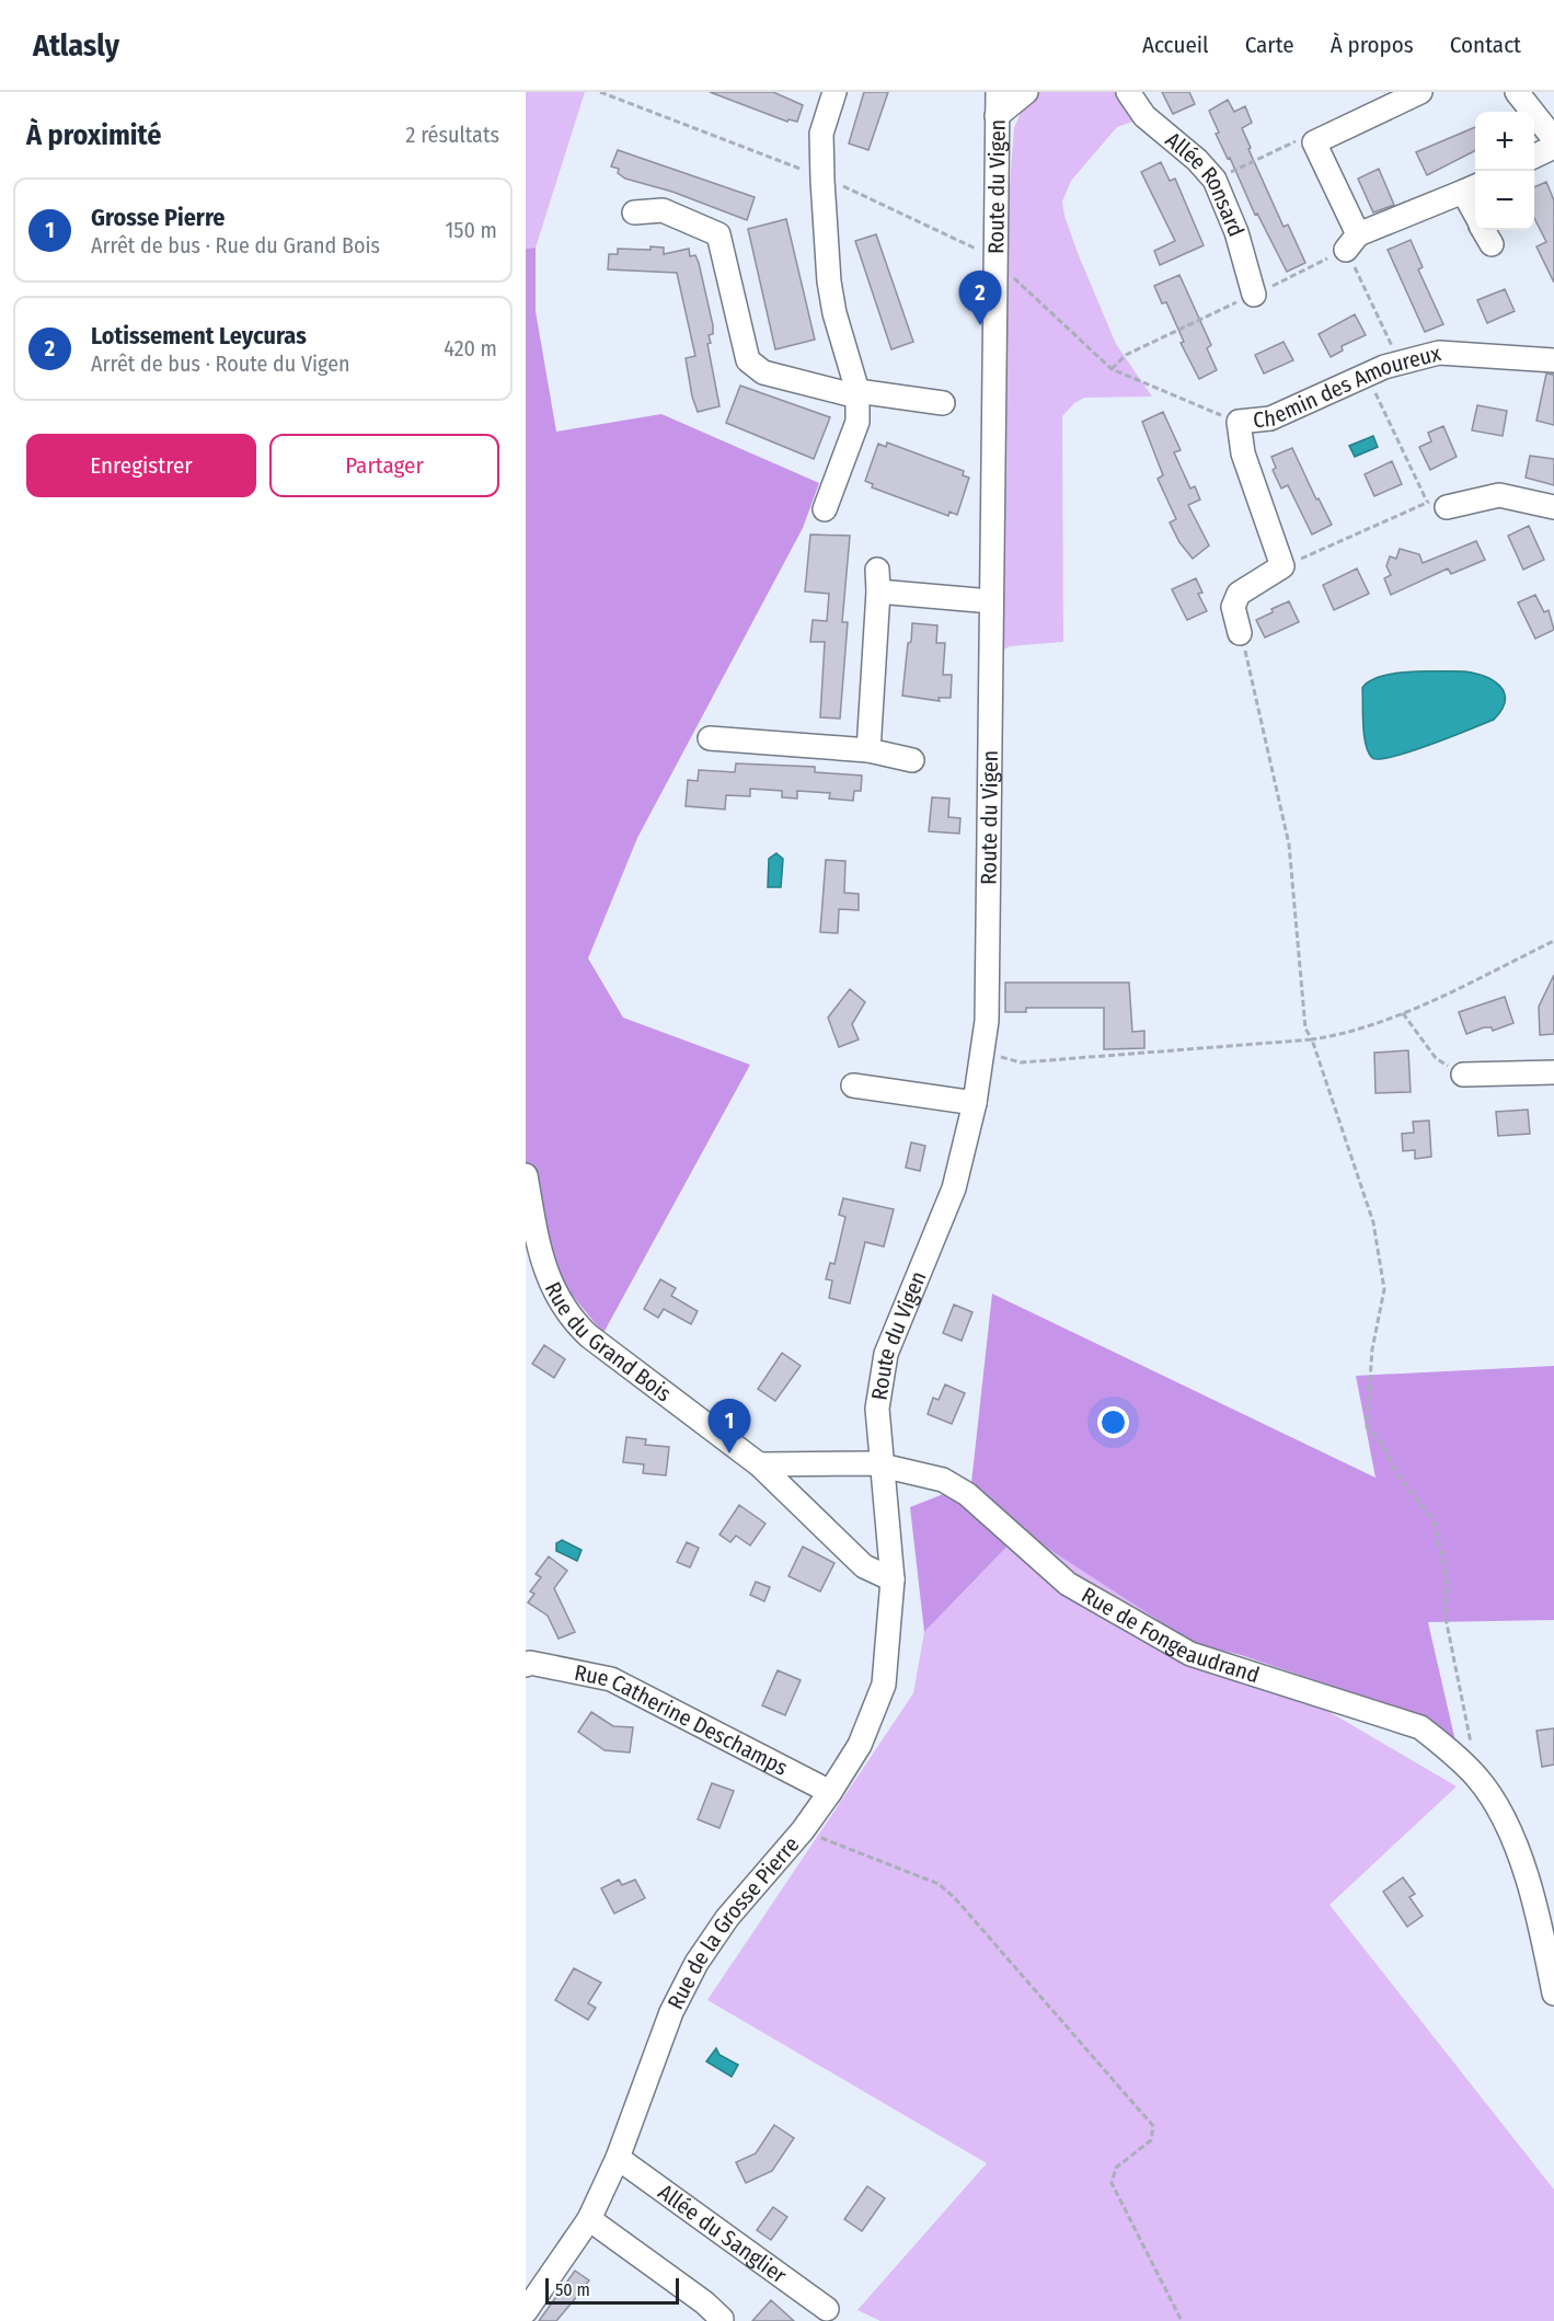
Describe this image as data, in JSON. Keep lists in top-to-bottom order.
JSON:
{
  "streets": {
    "street": [
      "Route du Vigen",
      "Allée Ronsard",
      "Chemin des Amoureux",
      "Rue du Grand Bois",
      "Rue de Fongeaudrand",
      "Rue Catherine Deschamps",
      "Rue de la Grosse Pierre",
      "Allée du Sanglier"
    ]
  },
  "crossings": [
    ["Route du Vigen", "Chemin des Amoureux"],
    ["Route du Vigen", "Rue de Fongeaudrand"],
    ["Route du Vigen", "Rue de la Grosse Pierre"],
    ["Rue du Grand Bois", "Rue de la Grosse Pierre"],
    ["Rue Catherine Deschamps", "Rue de la Grosse Pierre"],
    ["Rue de la Grosse Pierre", "Allée du Sanglier"]
  ],
  "scale_bar": "50 m",
  "page": {
    "header": "Atlasly",
    "nav": [
      "Accueil",
      "Carte",
      "À propos",
      "Contact"
    ],
    "heading": ["À proximité", "2 résultats"],
    "map_buttons": ["+", "−"],
    "list": [
      {
        "mark": "1",
        "name": "Grosse Pierre",
        "note": "Arrêt de bus · Rue du Grand Bois",
        "value": "150 m"
      },
      {
        "mark": "2",
        "name": "Lotissement Leycuras",
        "note": "Arrêt de bus · Route du Vigen",
        "value": "420 m"
      }
    ],
    "pins": ["2", "1"],
    "buttons": ["Enregistrer", "Partager"],
    "scale": "50 m"
  }
}
